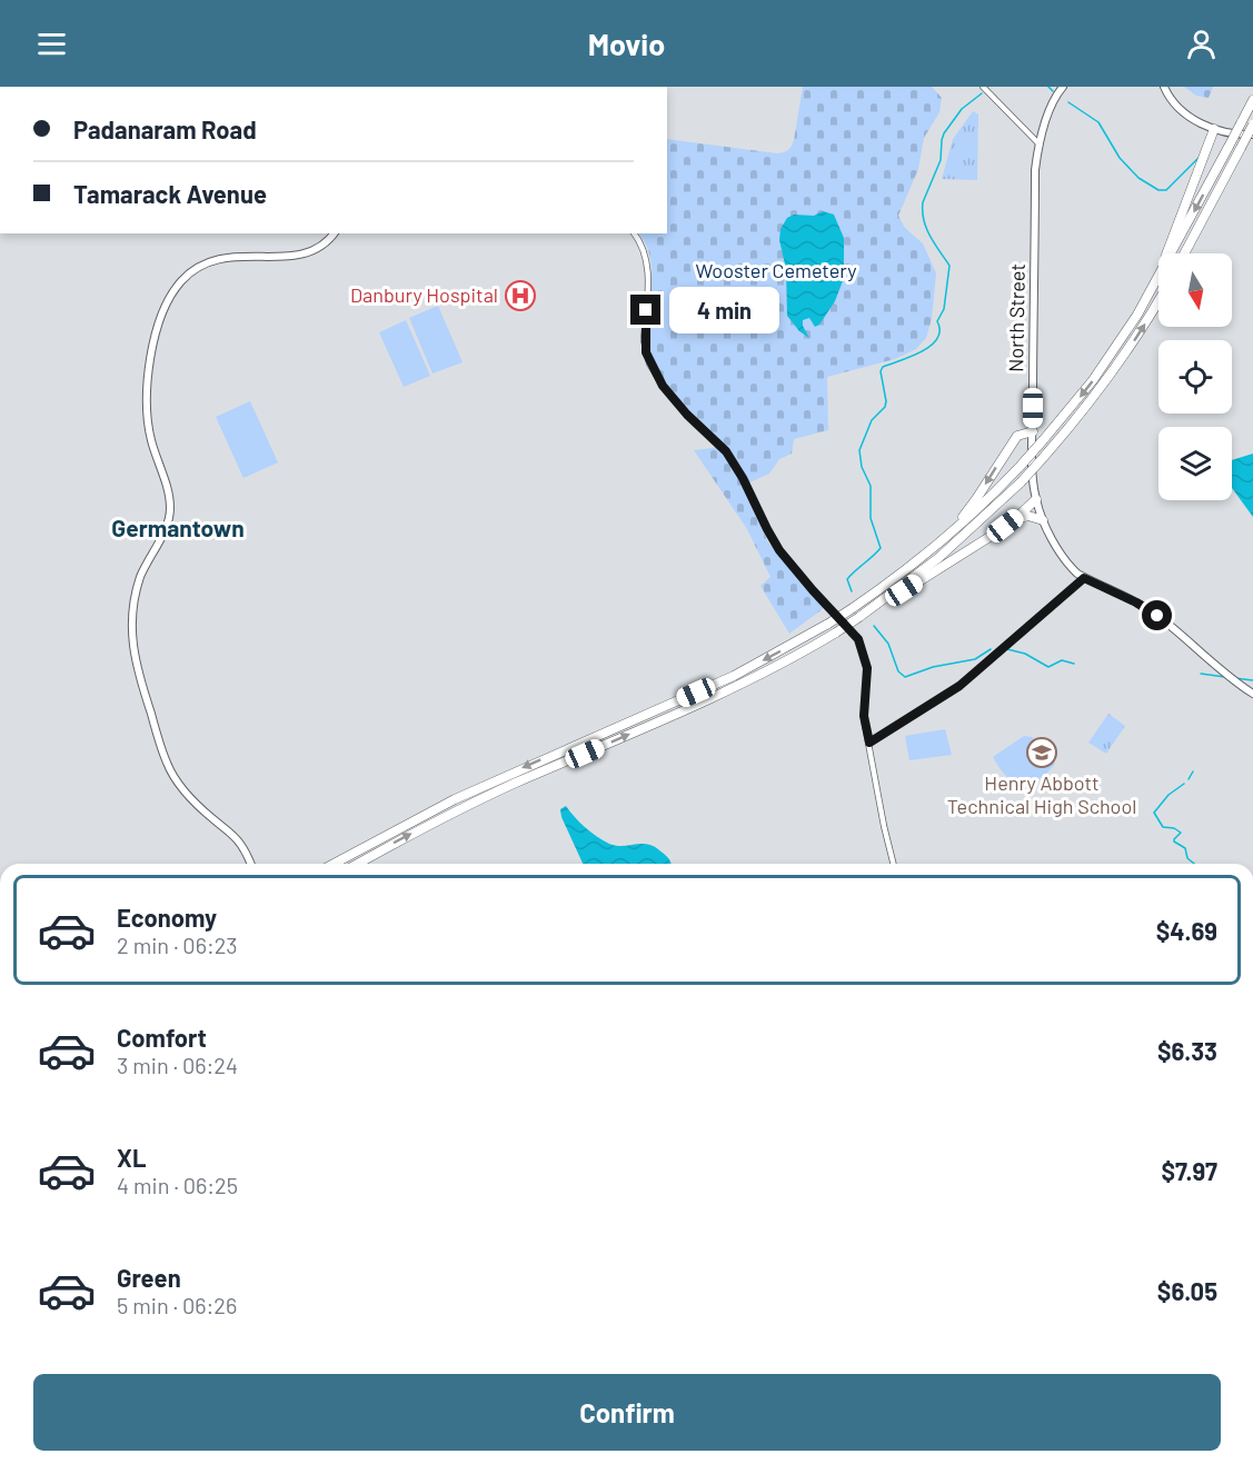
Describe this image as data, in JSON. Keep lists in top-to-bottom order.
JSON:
{
  "streets": {
    "main road": ["North Street"]
  },
  "districts": ["Germantown"],
  "parks": ["Wooster Cemetery"],
  "places": {
    "hospital": ["Danbury Hospital"],
    "school or university": ["Henry Abbott Technical High School"]
  },
  "north": "bottom",
  "page": {
    "header": "Movio",
    "banner": ["Padanaram Road", "Tamarack Avenue"],
    "bubble": "4 min",
    "list": [
      {
        "name": "Economy",
        "note": "2 min · 06:23",
        "value": "$4.69"
      },
      {
        "name": "Comfort",
        "note": "3 min · 06:24",
        "value": "$6.33"
      },
      {
        "name": "XL",
        "note": "4 min · 06:25",
        "value": "$7.97"
      },
      {
        "name": "Green",
        "note": "5 min · 06:26",
        "value": "$6.05"
      }
    ],
    "buttons": "Confirm"
  }
}
